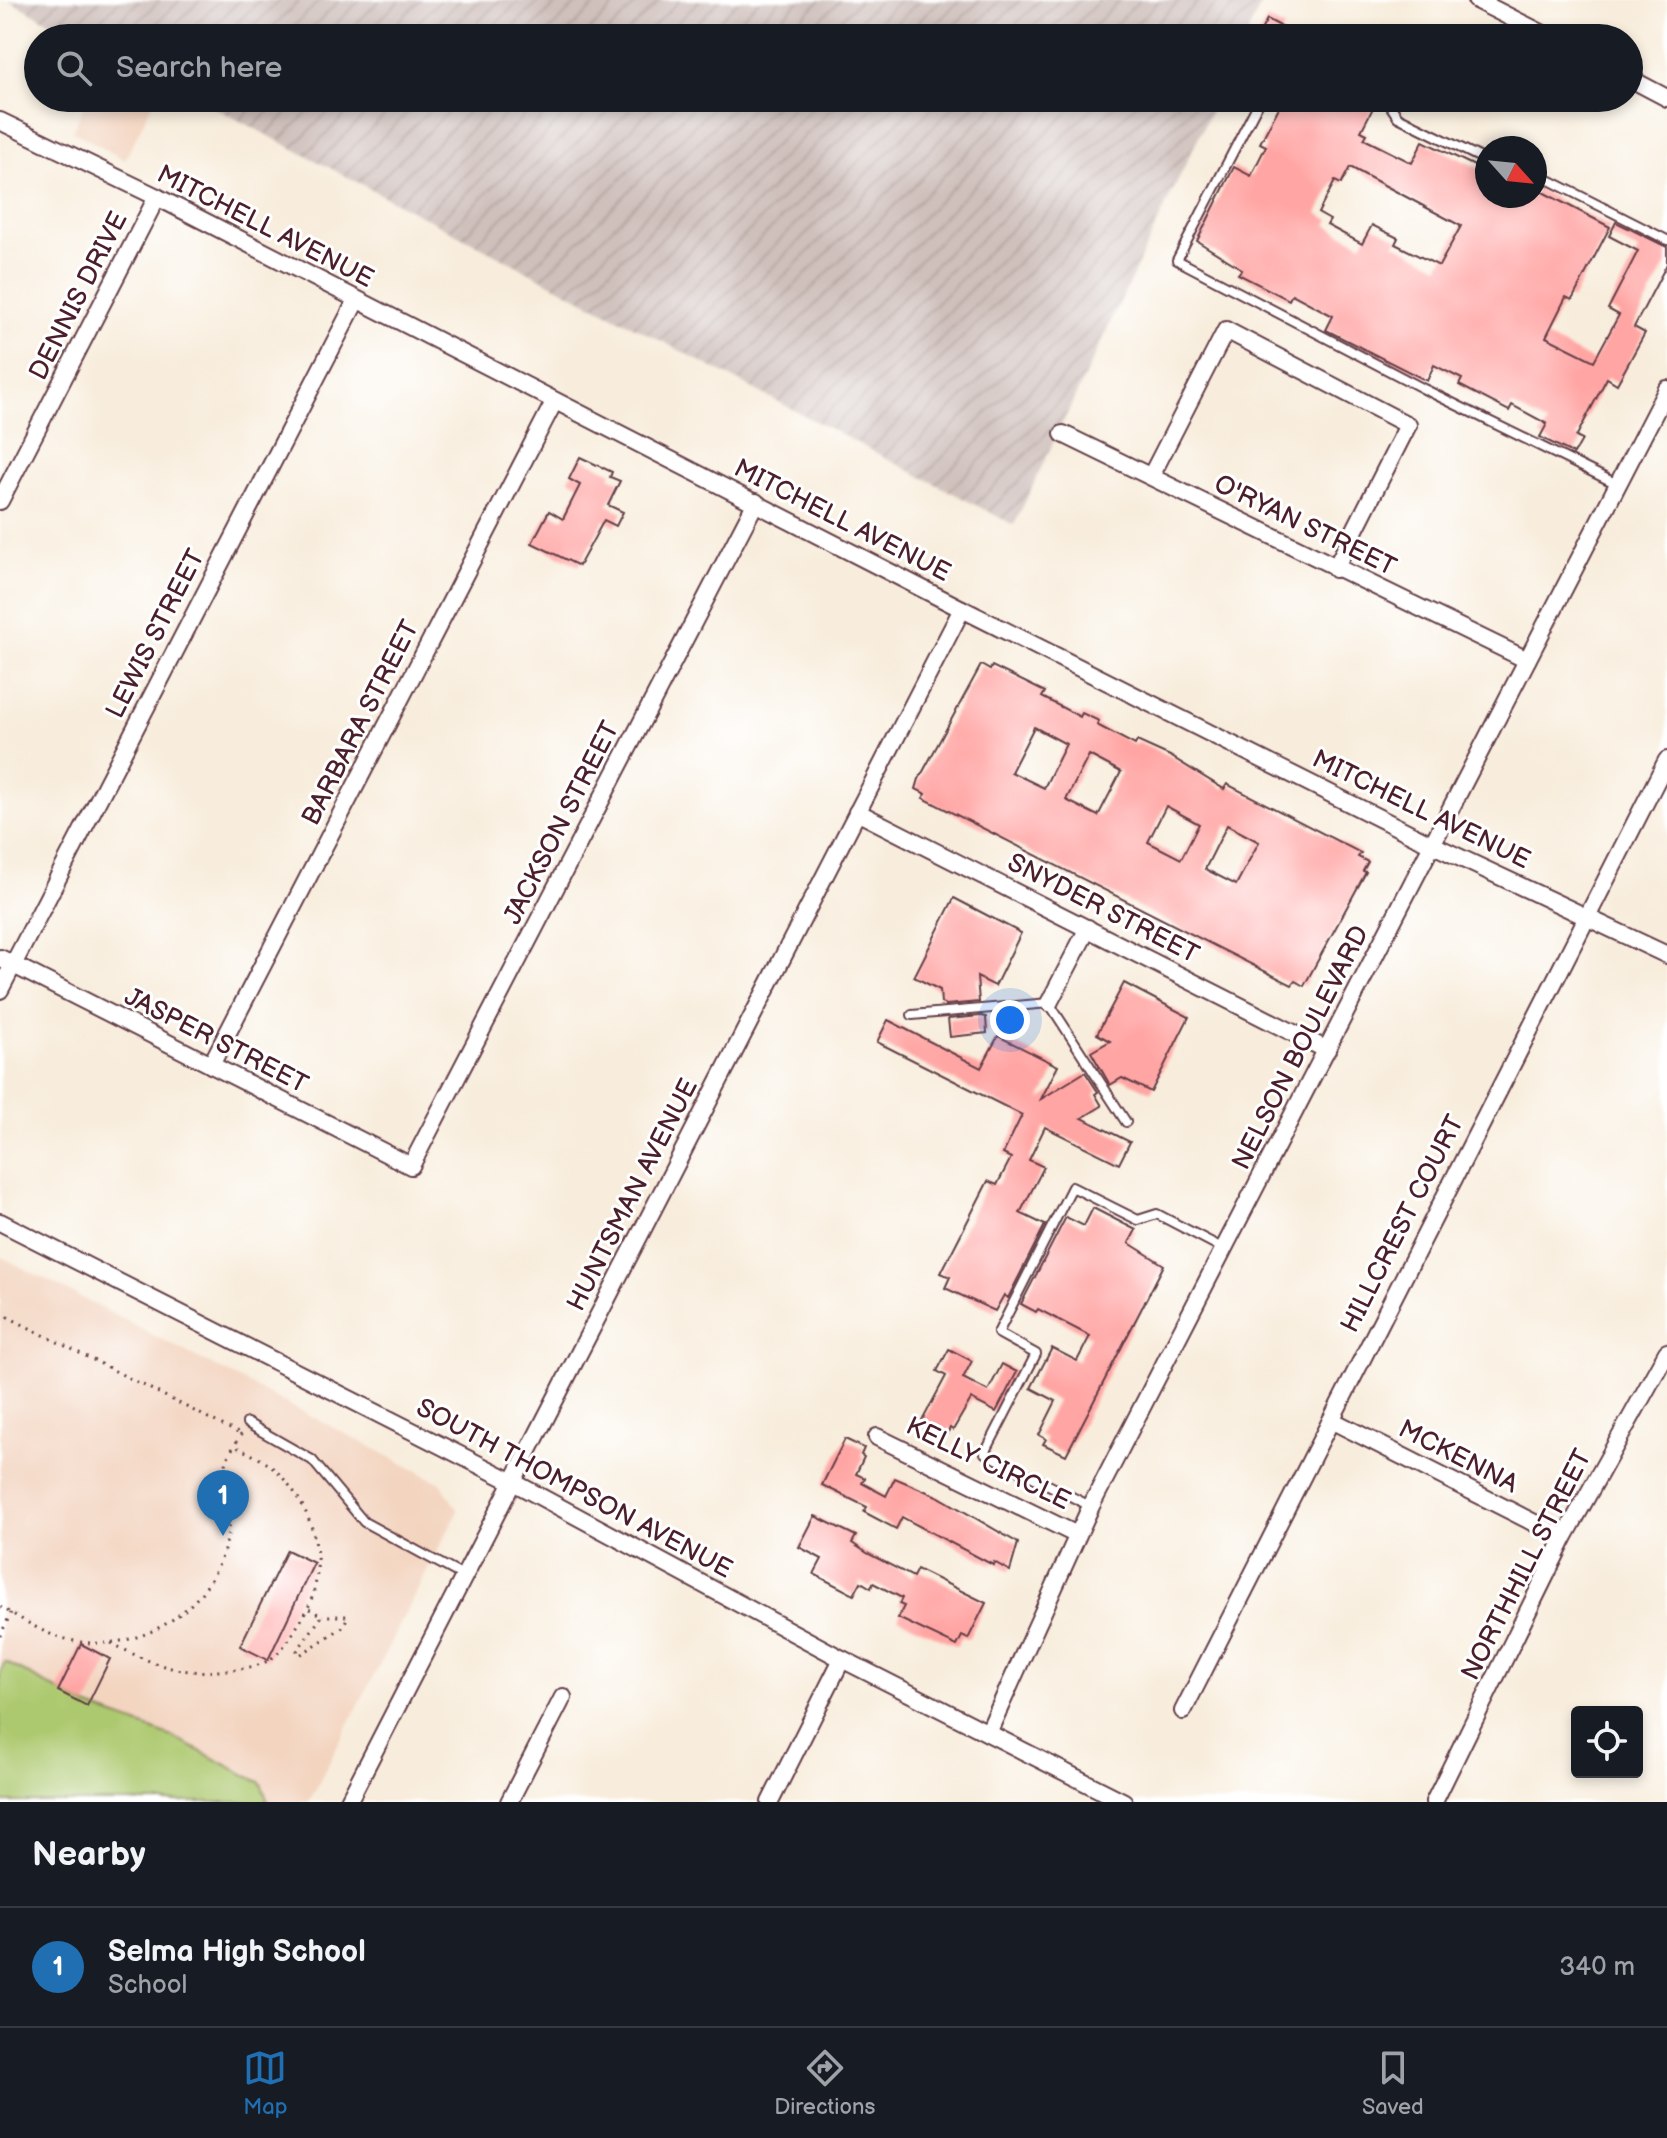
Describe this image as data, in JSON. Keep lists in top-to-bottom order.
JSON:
{
  "streets": {
    "street": [
      "MITCHELL AVENUE",
      "DENNIS DRIVE",
      "O'RYAN STREET",
      "LEWIS STREET",
      "BARBARA STREET",
      "JACKSON STREET",
      "SNYDER STREET",
      "JASPER STREET",
      "NELSON BOULEVARD",
      "HUNTSMAN AVENUE",
      "HILLCREST COURT",
      "MCKENNA",
      "KELLY CIRCLE",
      "SOUTH THOMPSON AVENUE",
      "NORTHHILL STREET"
    ]
  },
  "crossings": [
    ["MITCHELL AVENUE", "DENNIS DRIVE"],
    ["MITCHELL AVENUE", "LEWIS STREET"],
    ["MITCHELL AVENUE", "BARBARA STREET"],
    ["MITCHELL AVENUE", "JACKSON STREET"],
    ["MITCHELL AVENUE", "NELSON BOULEVARD"],
    ["MITCHELL AVENUE", "HUNTSMAN AVENUE"],
    ["MITCHELL AVENUE", "HILLCREST COURT"],
    ["O'RYAN STREET", "NELSON BOULEVARD"],
    ["LEWIS STREET", "JASPER STREET"],
    ["BARBARA STREET", "JASPER STREET"],
    ["JACKSON STREET", "JASPER STREET"],
    ["SNYDER STREET", "NELSON BOULEVARD"],
    ["SNYDER STREET", "HUNTSMAN AVENUE"],
    ["NELSON BOULEVARD", "KELLY CIRCLE"],
    ["NELSON BOULEVARD", "SOUTH THOMPSON AVENUE"],
    ["HUNTSMAN AVENUE", "SOUTH THOMPSON AVENUE"],
    ["HILLCREST COURT", "MCKENNA"],
    ["MCKENNA", "NORTHHILL STREET"]
  ],
  "north": "bottom right",
  "page": {
    "search": "Search here",
    "pins": "1",
    "heading": "Nearby",
    "list": [
      {
        "mark": "1",
        "name": "Selma High School",
        "note": "School",
        "value": "340 m"
      }
    ],
    "nav": ["Map", "Directions", "Saved"]
  }
}
